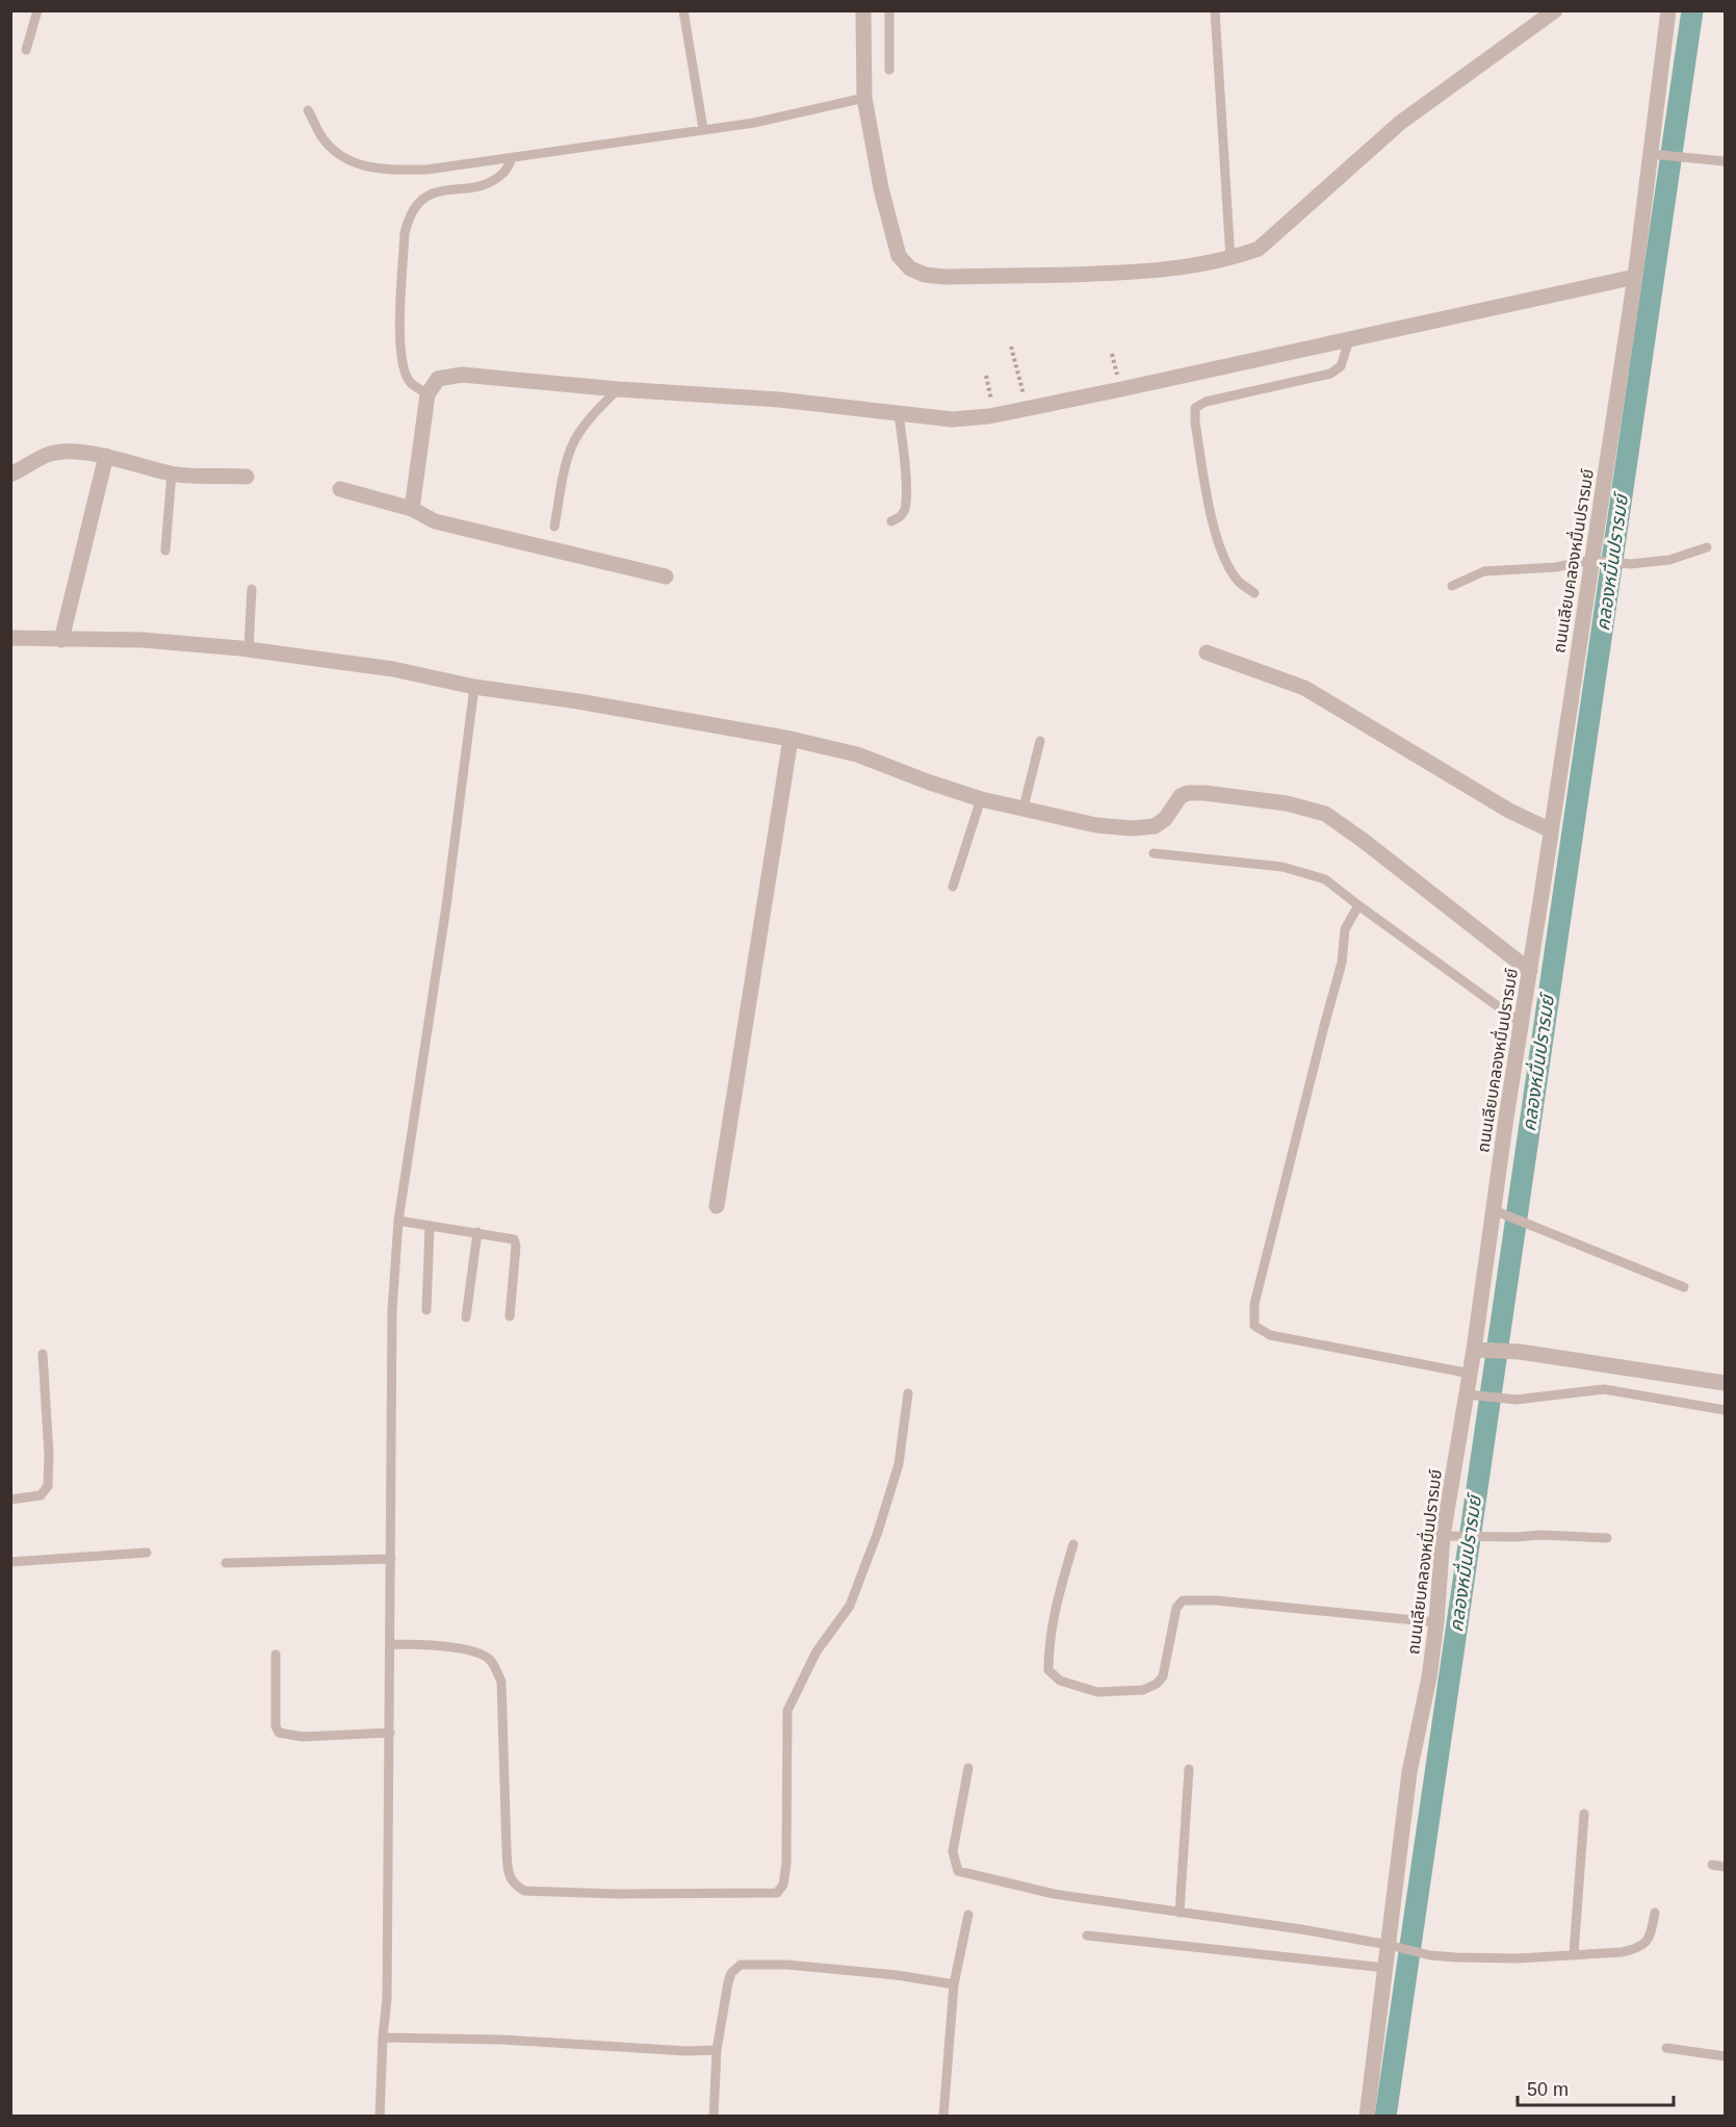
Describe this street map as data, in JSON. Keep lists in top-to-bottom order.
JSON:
{
  "streets": {
    "street": ["ถนนเลียบคลองหมื่นปรารมย์"]
  },
  "water": ["คลองหมื่นปรารมย์"],
  "scale_bar": "50 m"
}
